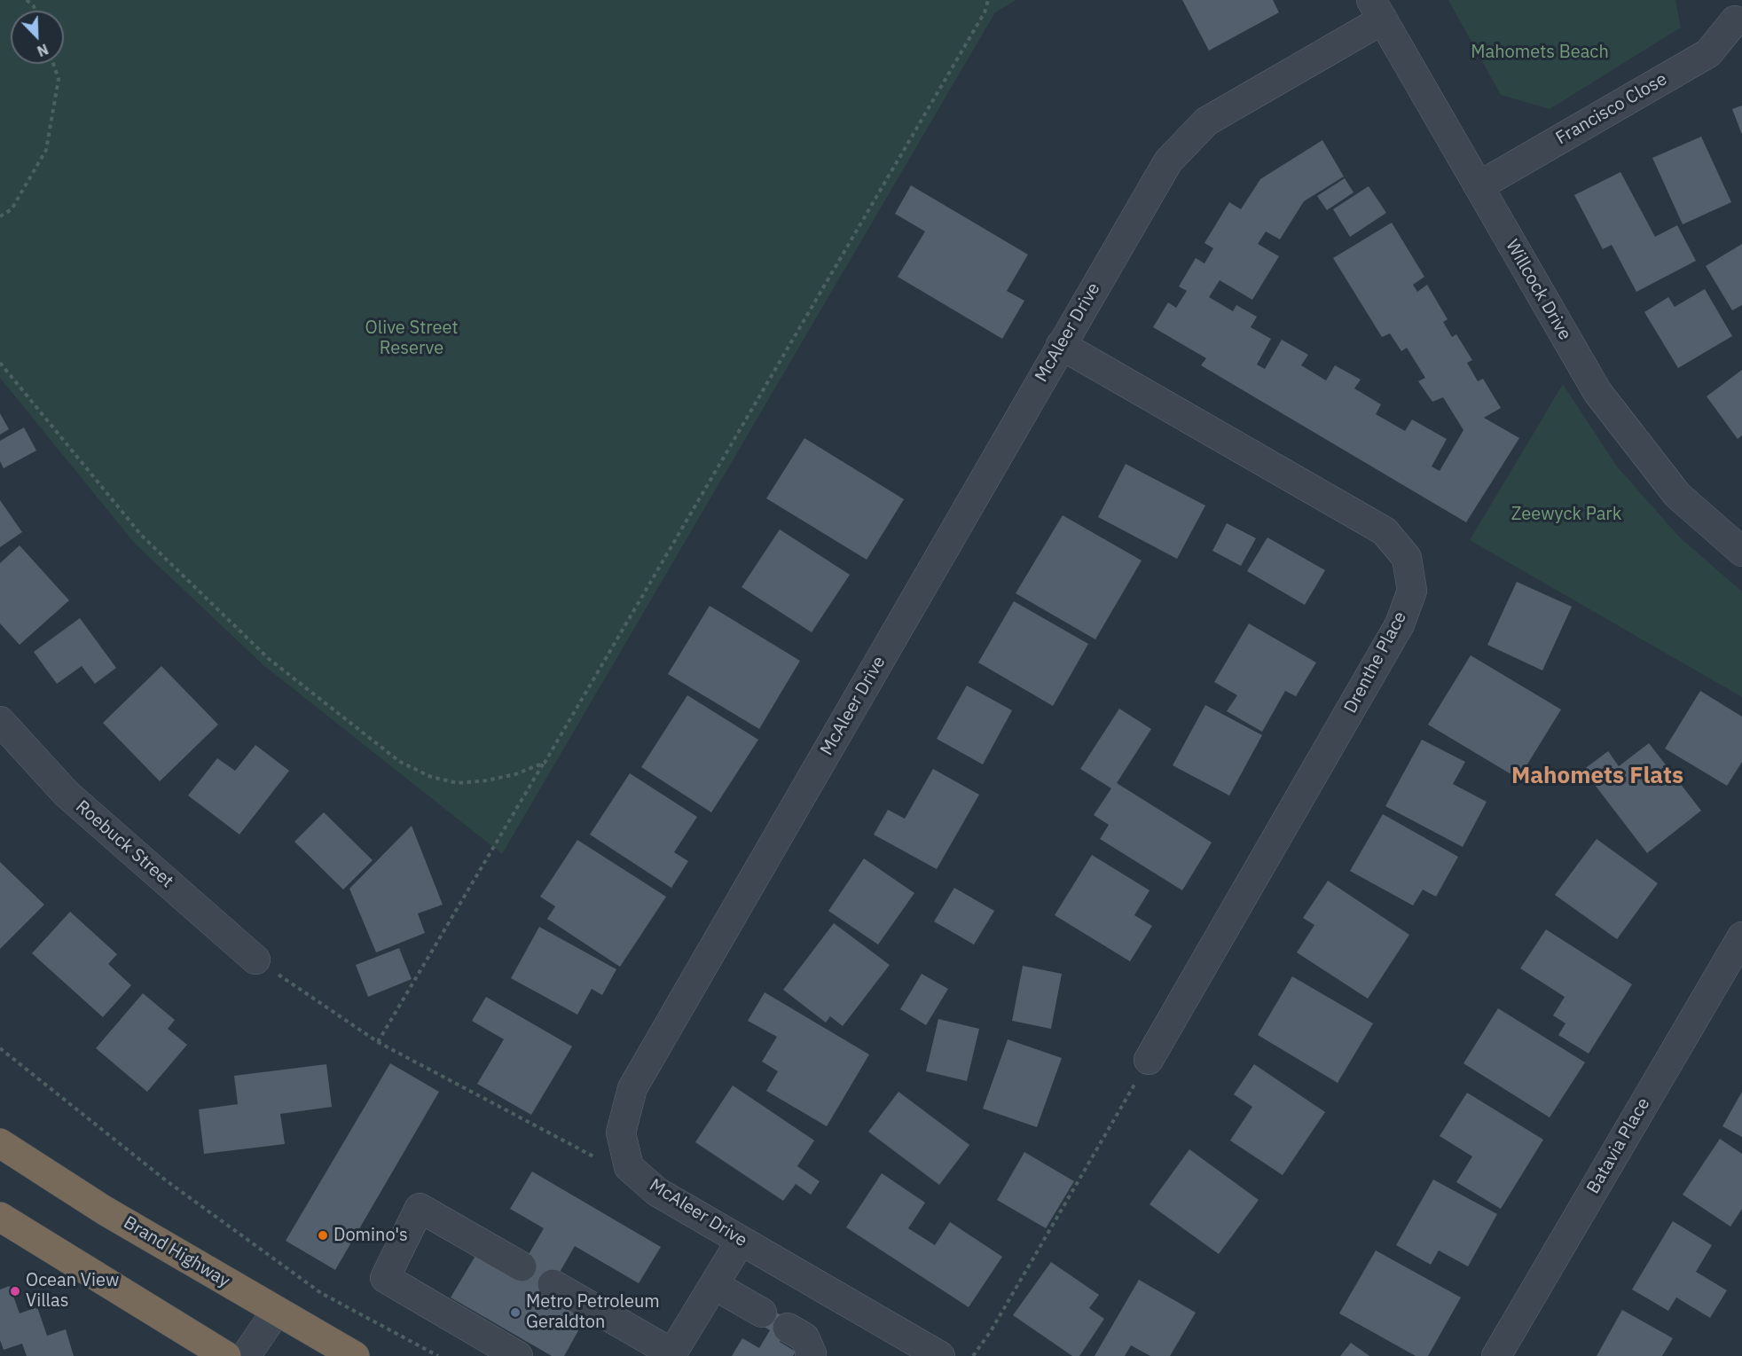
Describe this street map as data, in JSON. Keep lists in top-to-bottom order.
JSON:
{
  "streets": {
    "highway": ["Brand Highway"],
    "street": [
      "Francisco Close",
      "Willcock Drive",
      "McAleer Drive",
      "Drenthe Place",
      "Roebuck Street",
      "Batavia Place"
    ]
  },
  "crossings": [
    ["Francisco Close", "Willcock Drive"],
    ["Willcock Drive", "McAleer Drive"],
    ["McAleer Drive", "Drenthe Place"]
  ],
  "districts": ["Mahomets Flats"],
  "parks": ["Mahomets Beach", "Olive Street Reserve", "Zeewyck Park"],
  "places": ["Domino's", "Ocean View Villas", "Metro Petroleum Geraldton"],
  "north": "bottom right"
}
